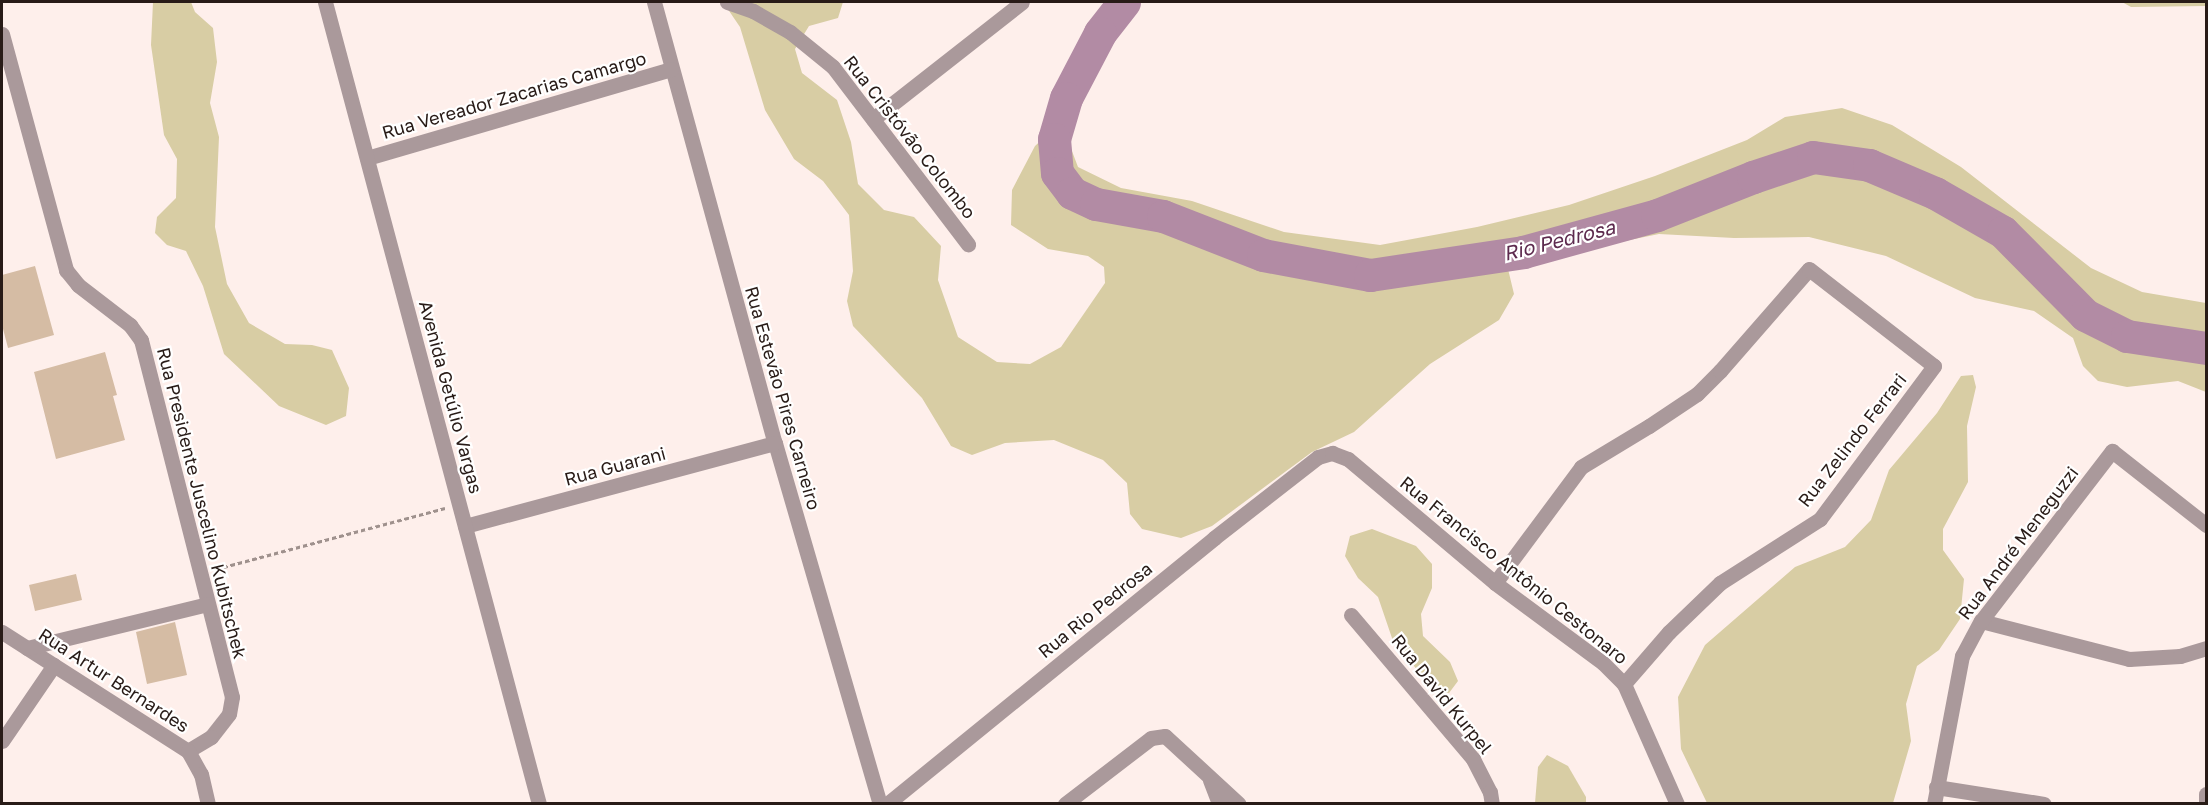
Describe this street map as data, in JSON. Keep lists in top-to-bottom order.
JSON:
{
  "streets": {
    "street": [
      "Rua Vereador Zacarias Camargo",
      "Rua Cristóvão Colombo",
      "Avenida Getúlio Vargas",
      "Rua Estevão Pires Carneiro",
      "Rua Zelindo Ferrari",
      "Rua Guarani",
      "Rua Presidente Juscelino Kubitschek",
      "Rua André Meneguzzi",
      "Rua Francisco Antônio Cestonaro",
      "Rua Rio Pedrosa",
      "Rua Artur Bernardes",
      "Rua David Kurpel"
    ]
  },
  "crossings": [
    ["Rua Vereador Zacarias Camargo", "Avenida Getúlio Vargas"],
    ["Rua Vereador Zacarias Camargo", "Rua Estevão Pires Carneiro"],
    ["Avenida Getúlio Vargas", "Rua Guarani"],
    ["Rua Estevão Pires Carneiro", "Rua Guarani"],
    ["Rua Zelindo Ferrari", "Rua Francisco Antônio Cestonaro"],
    ["Rua Presidente Juscelino Kubitschek", "Rua Artur Bernardes"],
    ["Rua Francisco Antônio Cestonaro", "Rua Rio Pedrosa"]
  ],
  "water": ["Rio Pedrosa"]
}
